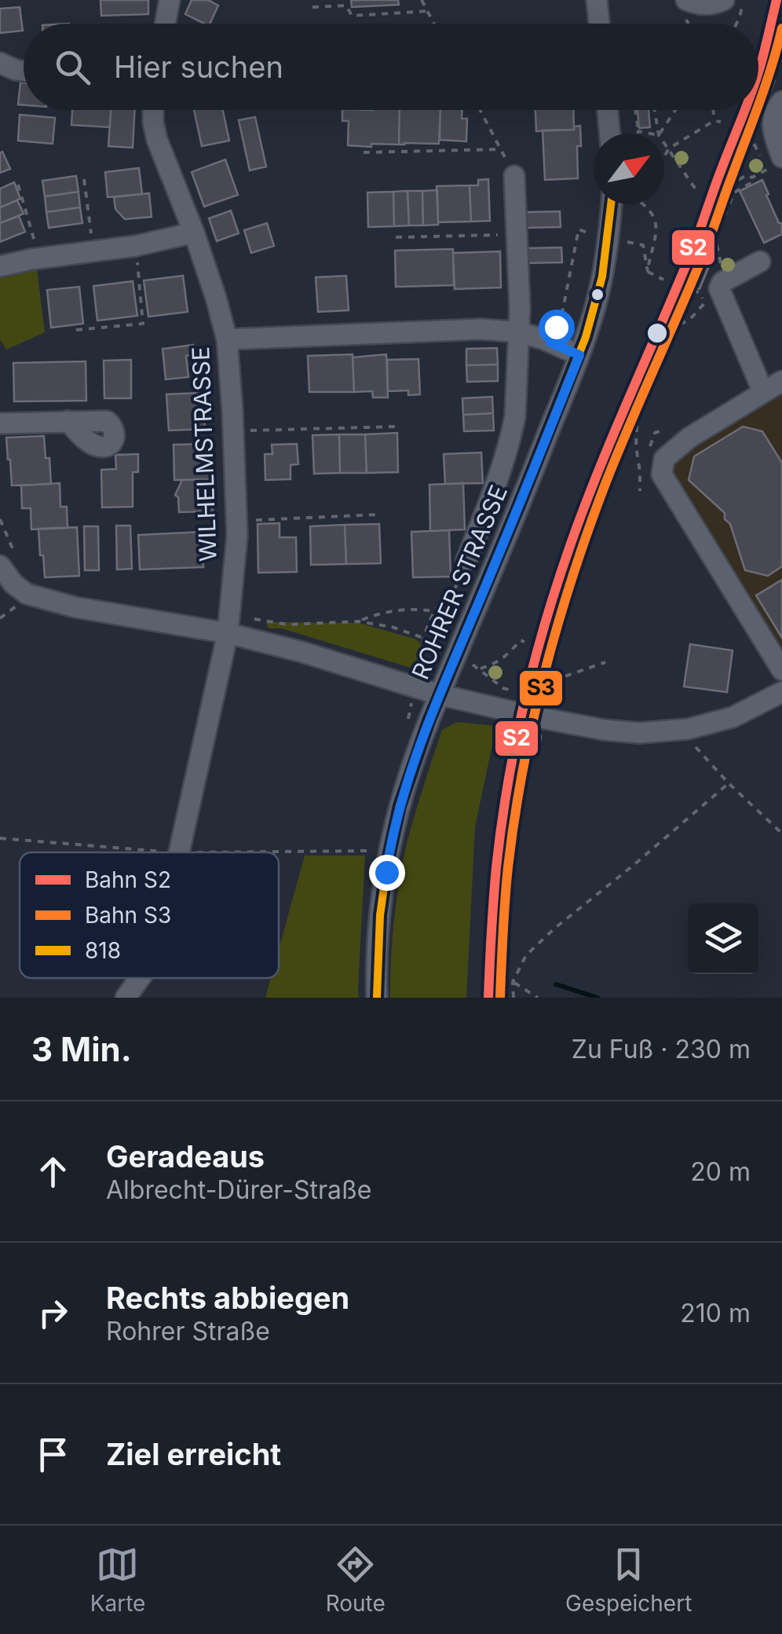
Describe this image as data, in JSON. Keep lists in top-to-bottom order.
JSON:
{
  "streets": {
    "street": ["WILHELMSTRASSE", "ROHRER STRASSE"]
  },
  "lines": ["rail line S2", "rail line S3", "transit line 818"],
  "legend": ["Bahn S2", "Bahn S3", "818"],
  "north": "top right",
  "page": {
    "search": "Hier suchen",
    "heading": ["3 Min.", "Zu Fuß · 230 m"],
    "list": [
      ["Geradeaus", "Albrecht-Dürer-Straße", "20 m"],
      ["Rechts abbiegen", "Rohrer Straße", "210 m"],
      "Ziel erreicht"
    ],
    "nav": ["Karte", "Route", "Gespeichert"]
  }
}
